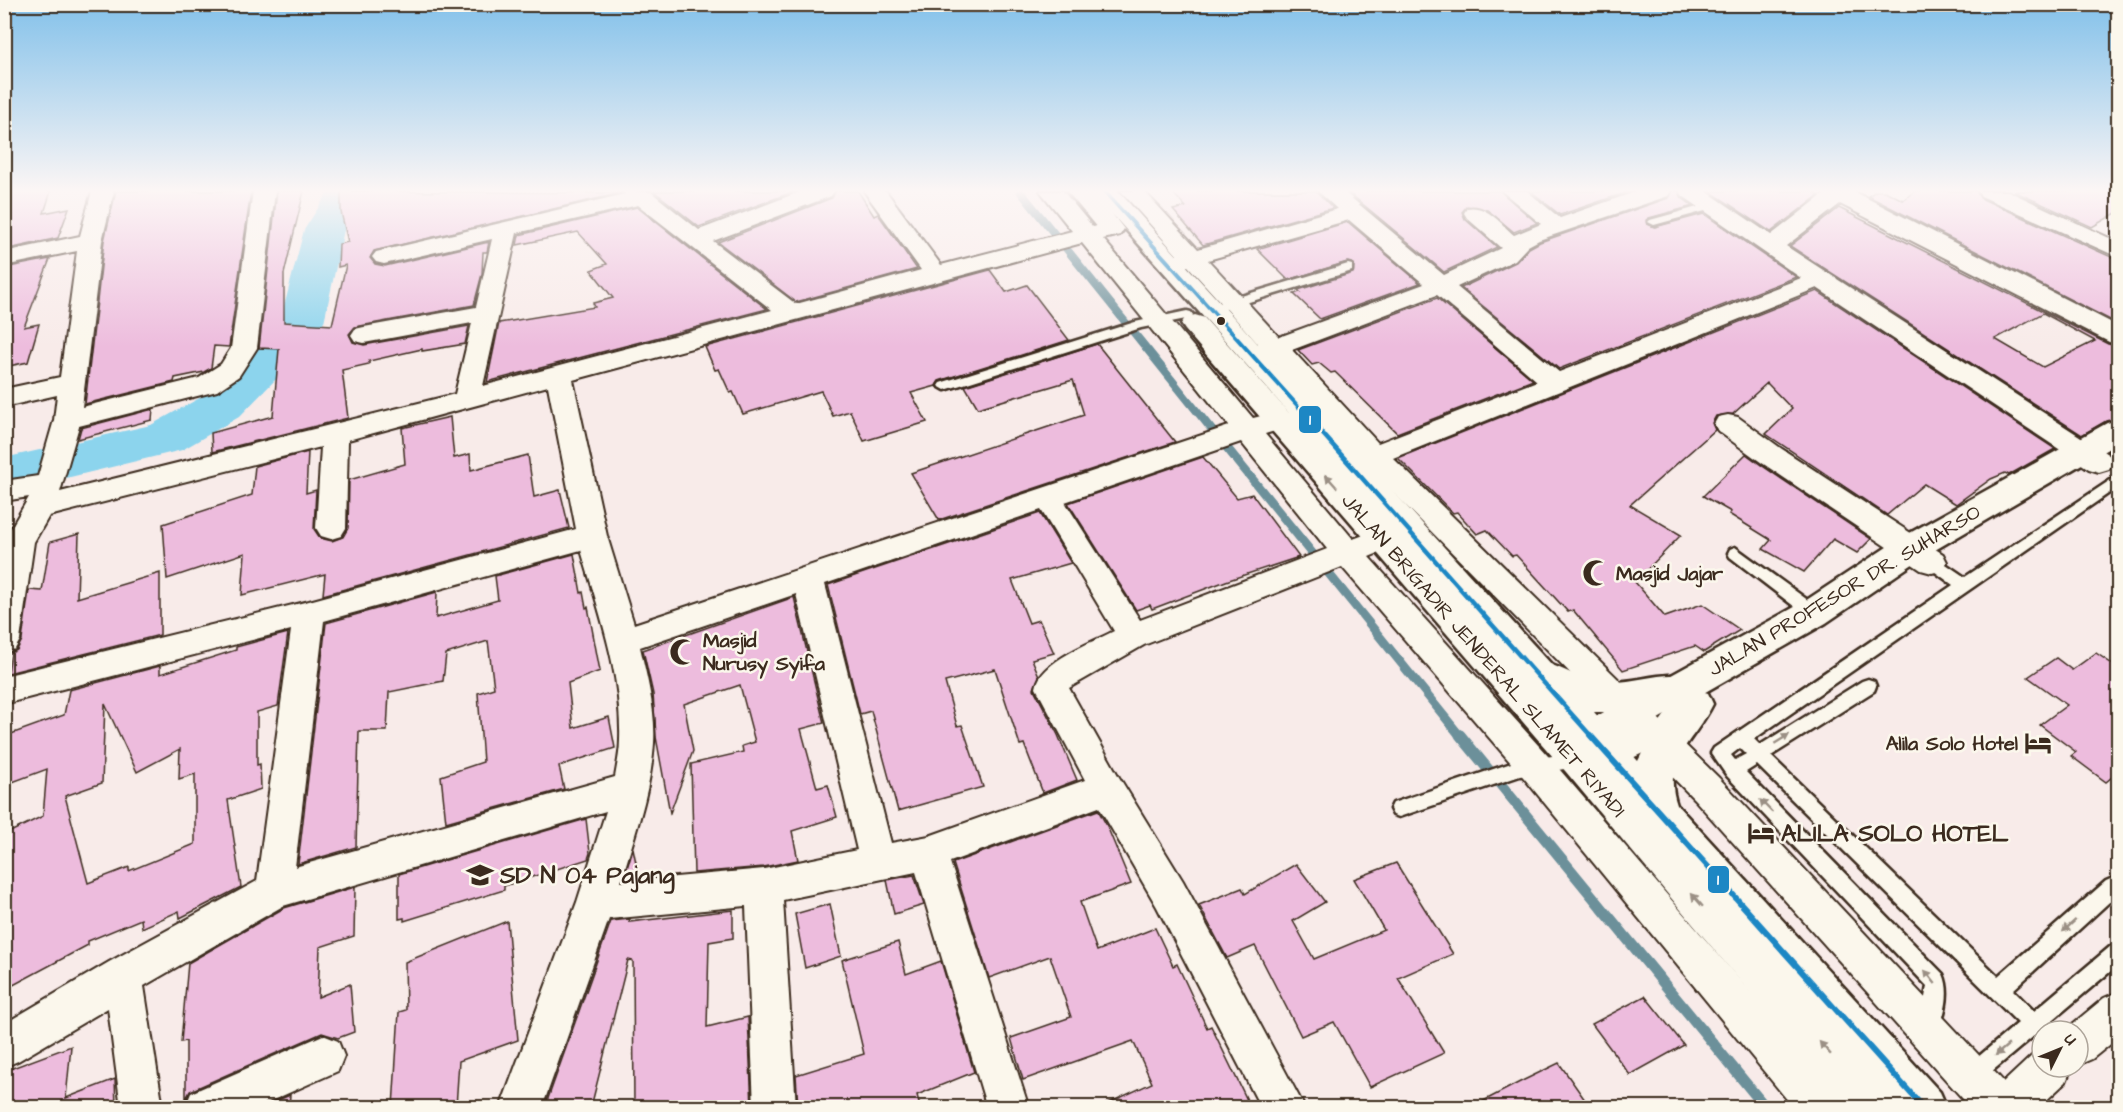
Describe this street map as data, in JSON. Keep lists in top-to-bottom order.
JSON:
{
  "streets": {
    "main road": ["JALAN PROFESOR DR. SUHARSO", "JALAN BRIGADIR JENDERAL SLAMET RIYADI"]
  },
  "crossings": [
    ["JALAN PROFESOR DR. SUHARSO", "JALAN BRIGADIR JENDERAL SLAMET RIYADI"]
  ],
  "places": {
    "mosque": ["Masjid Jajar", "Masjid Nurusy Syifa"],
    "hotel": ["Alila Solo Hotel", "ALILA SOLO HOTEL"],
    "school or university": ["SD N 04 Pajang"]
  },
  "lines": ["transit line 1"],
  "north": "top right"
}
